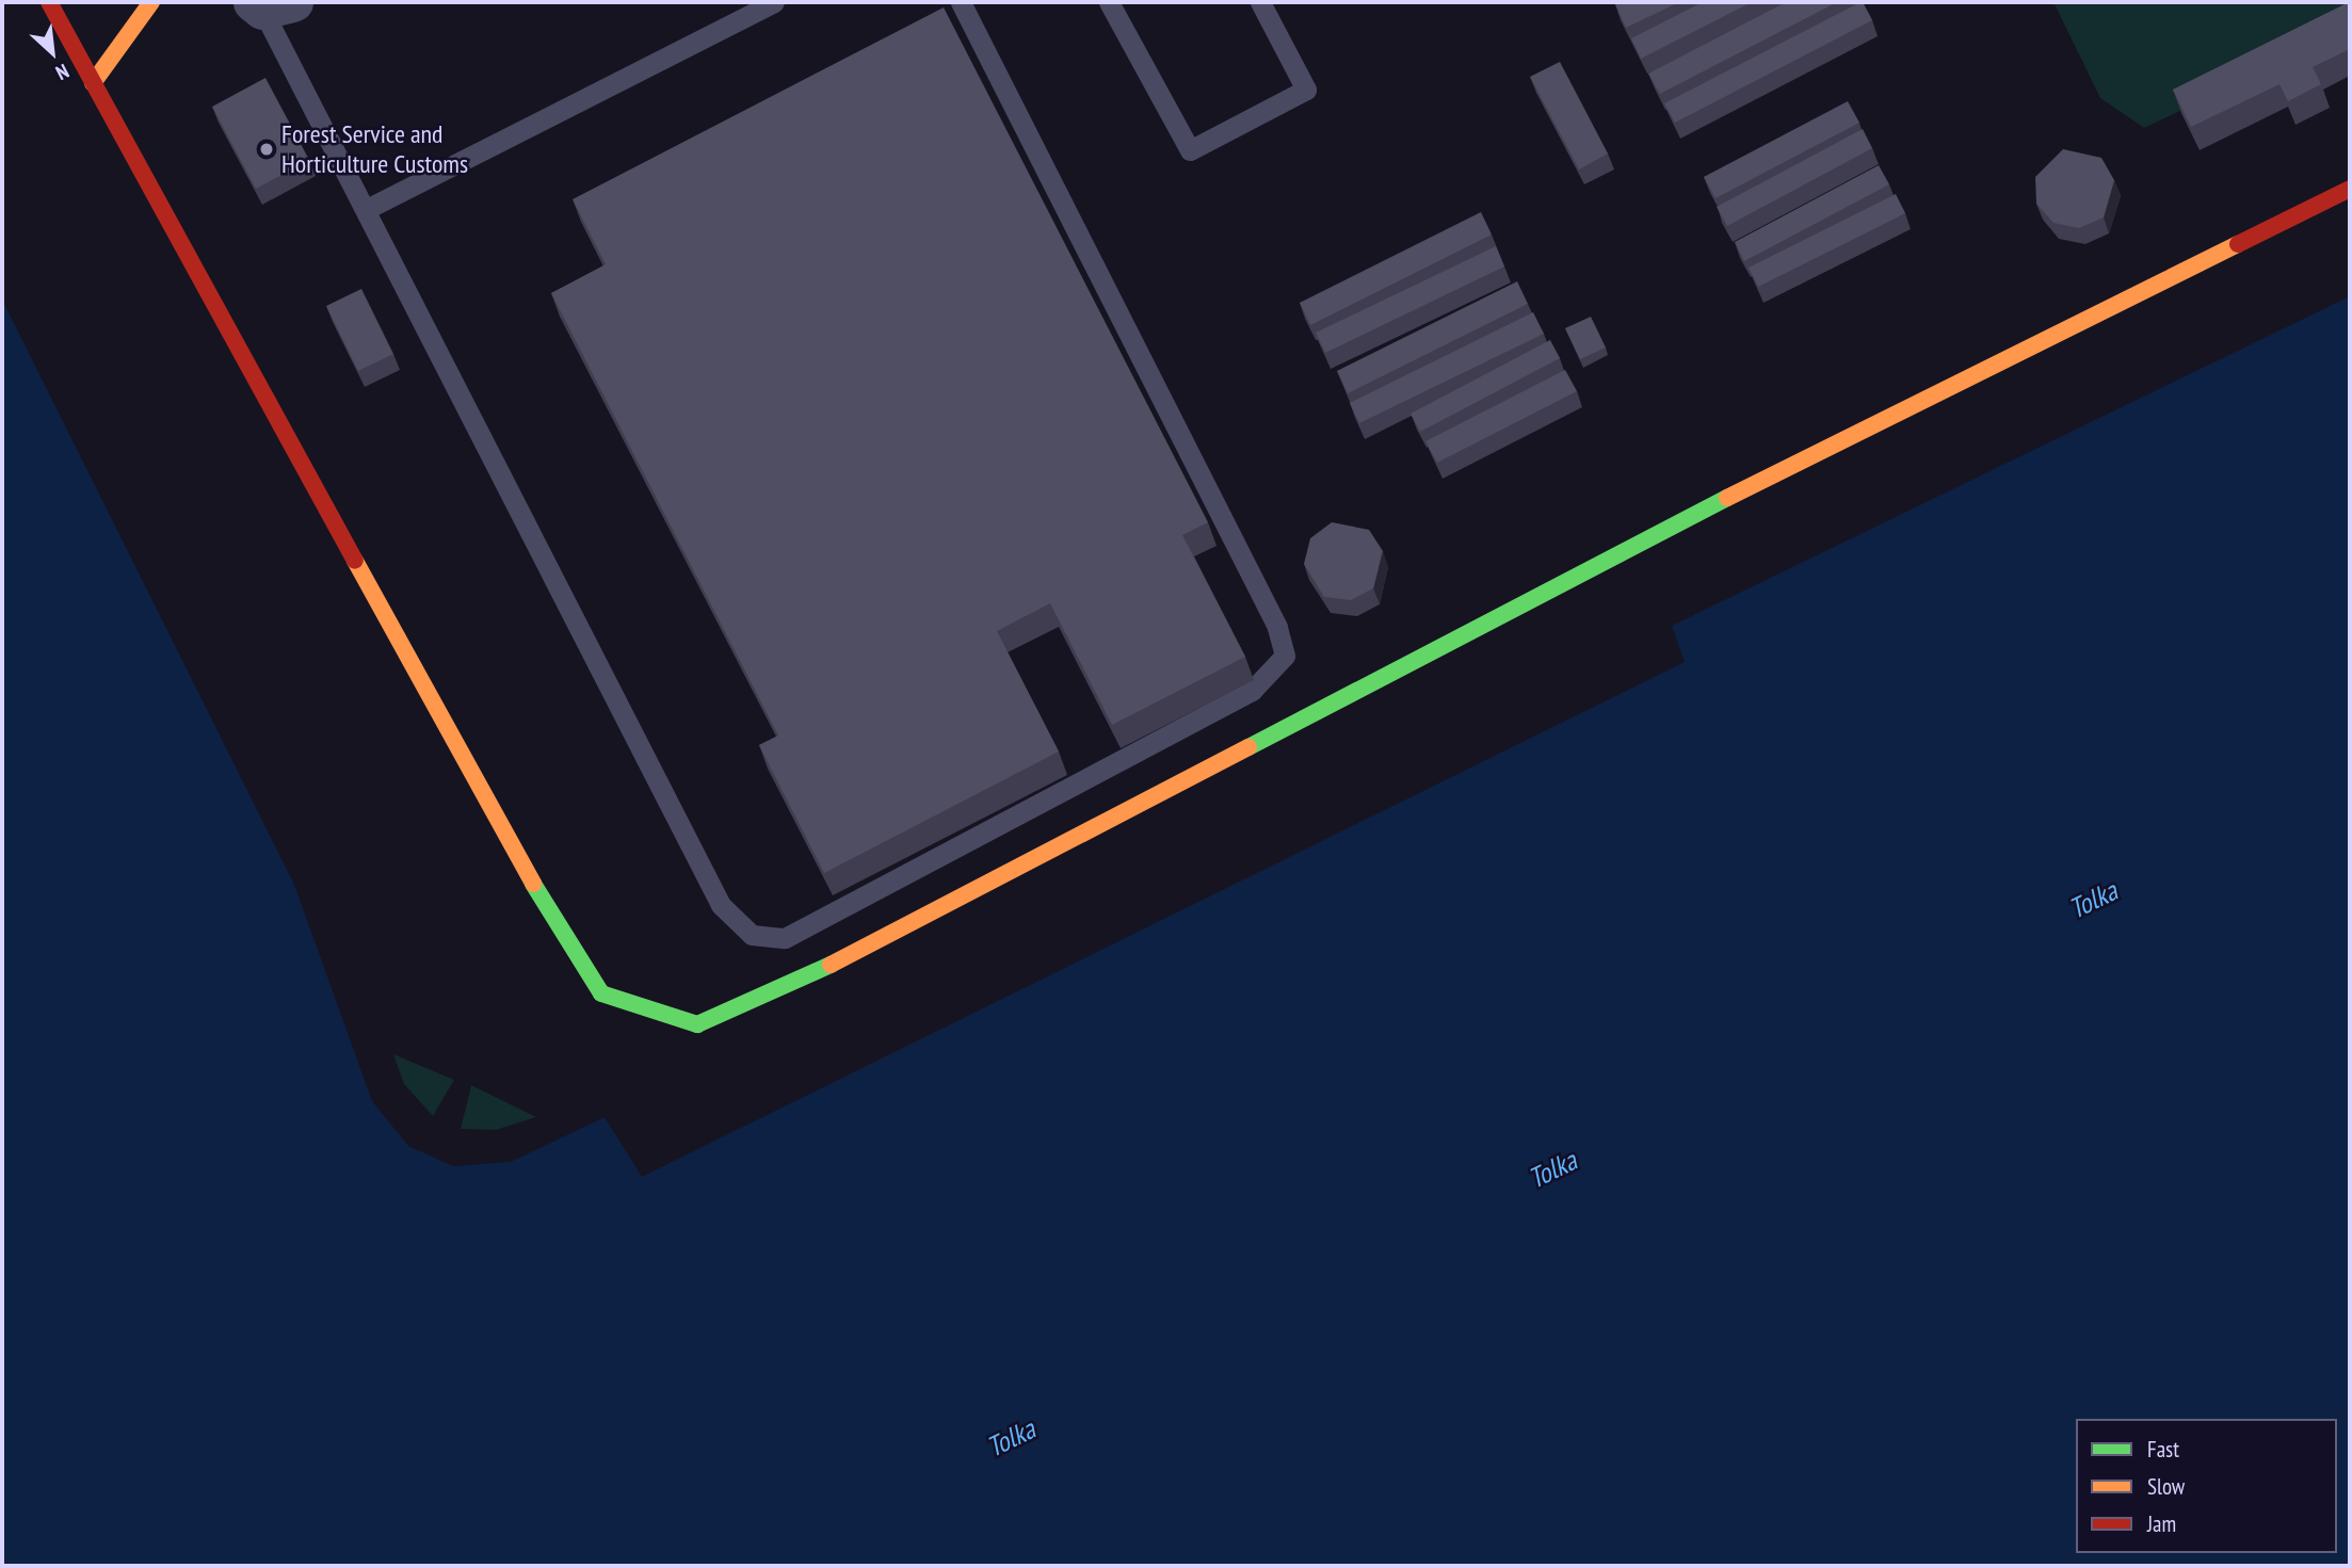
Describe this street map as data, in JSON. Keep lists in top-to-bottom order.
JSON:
{
  "water": ["Tolka"],
  "places": ["Forest Service and Horticulture Customs"],
  "legend": ["Fast", "Slow", "Jam"],
  "north": "bottom right"
}
